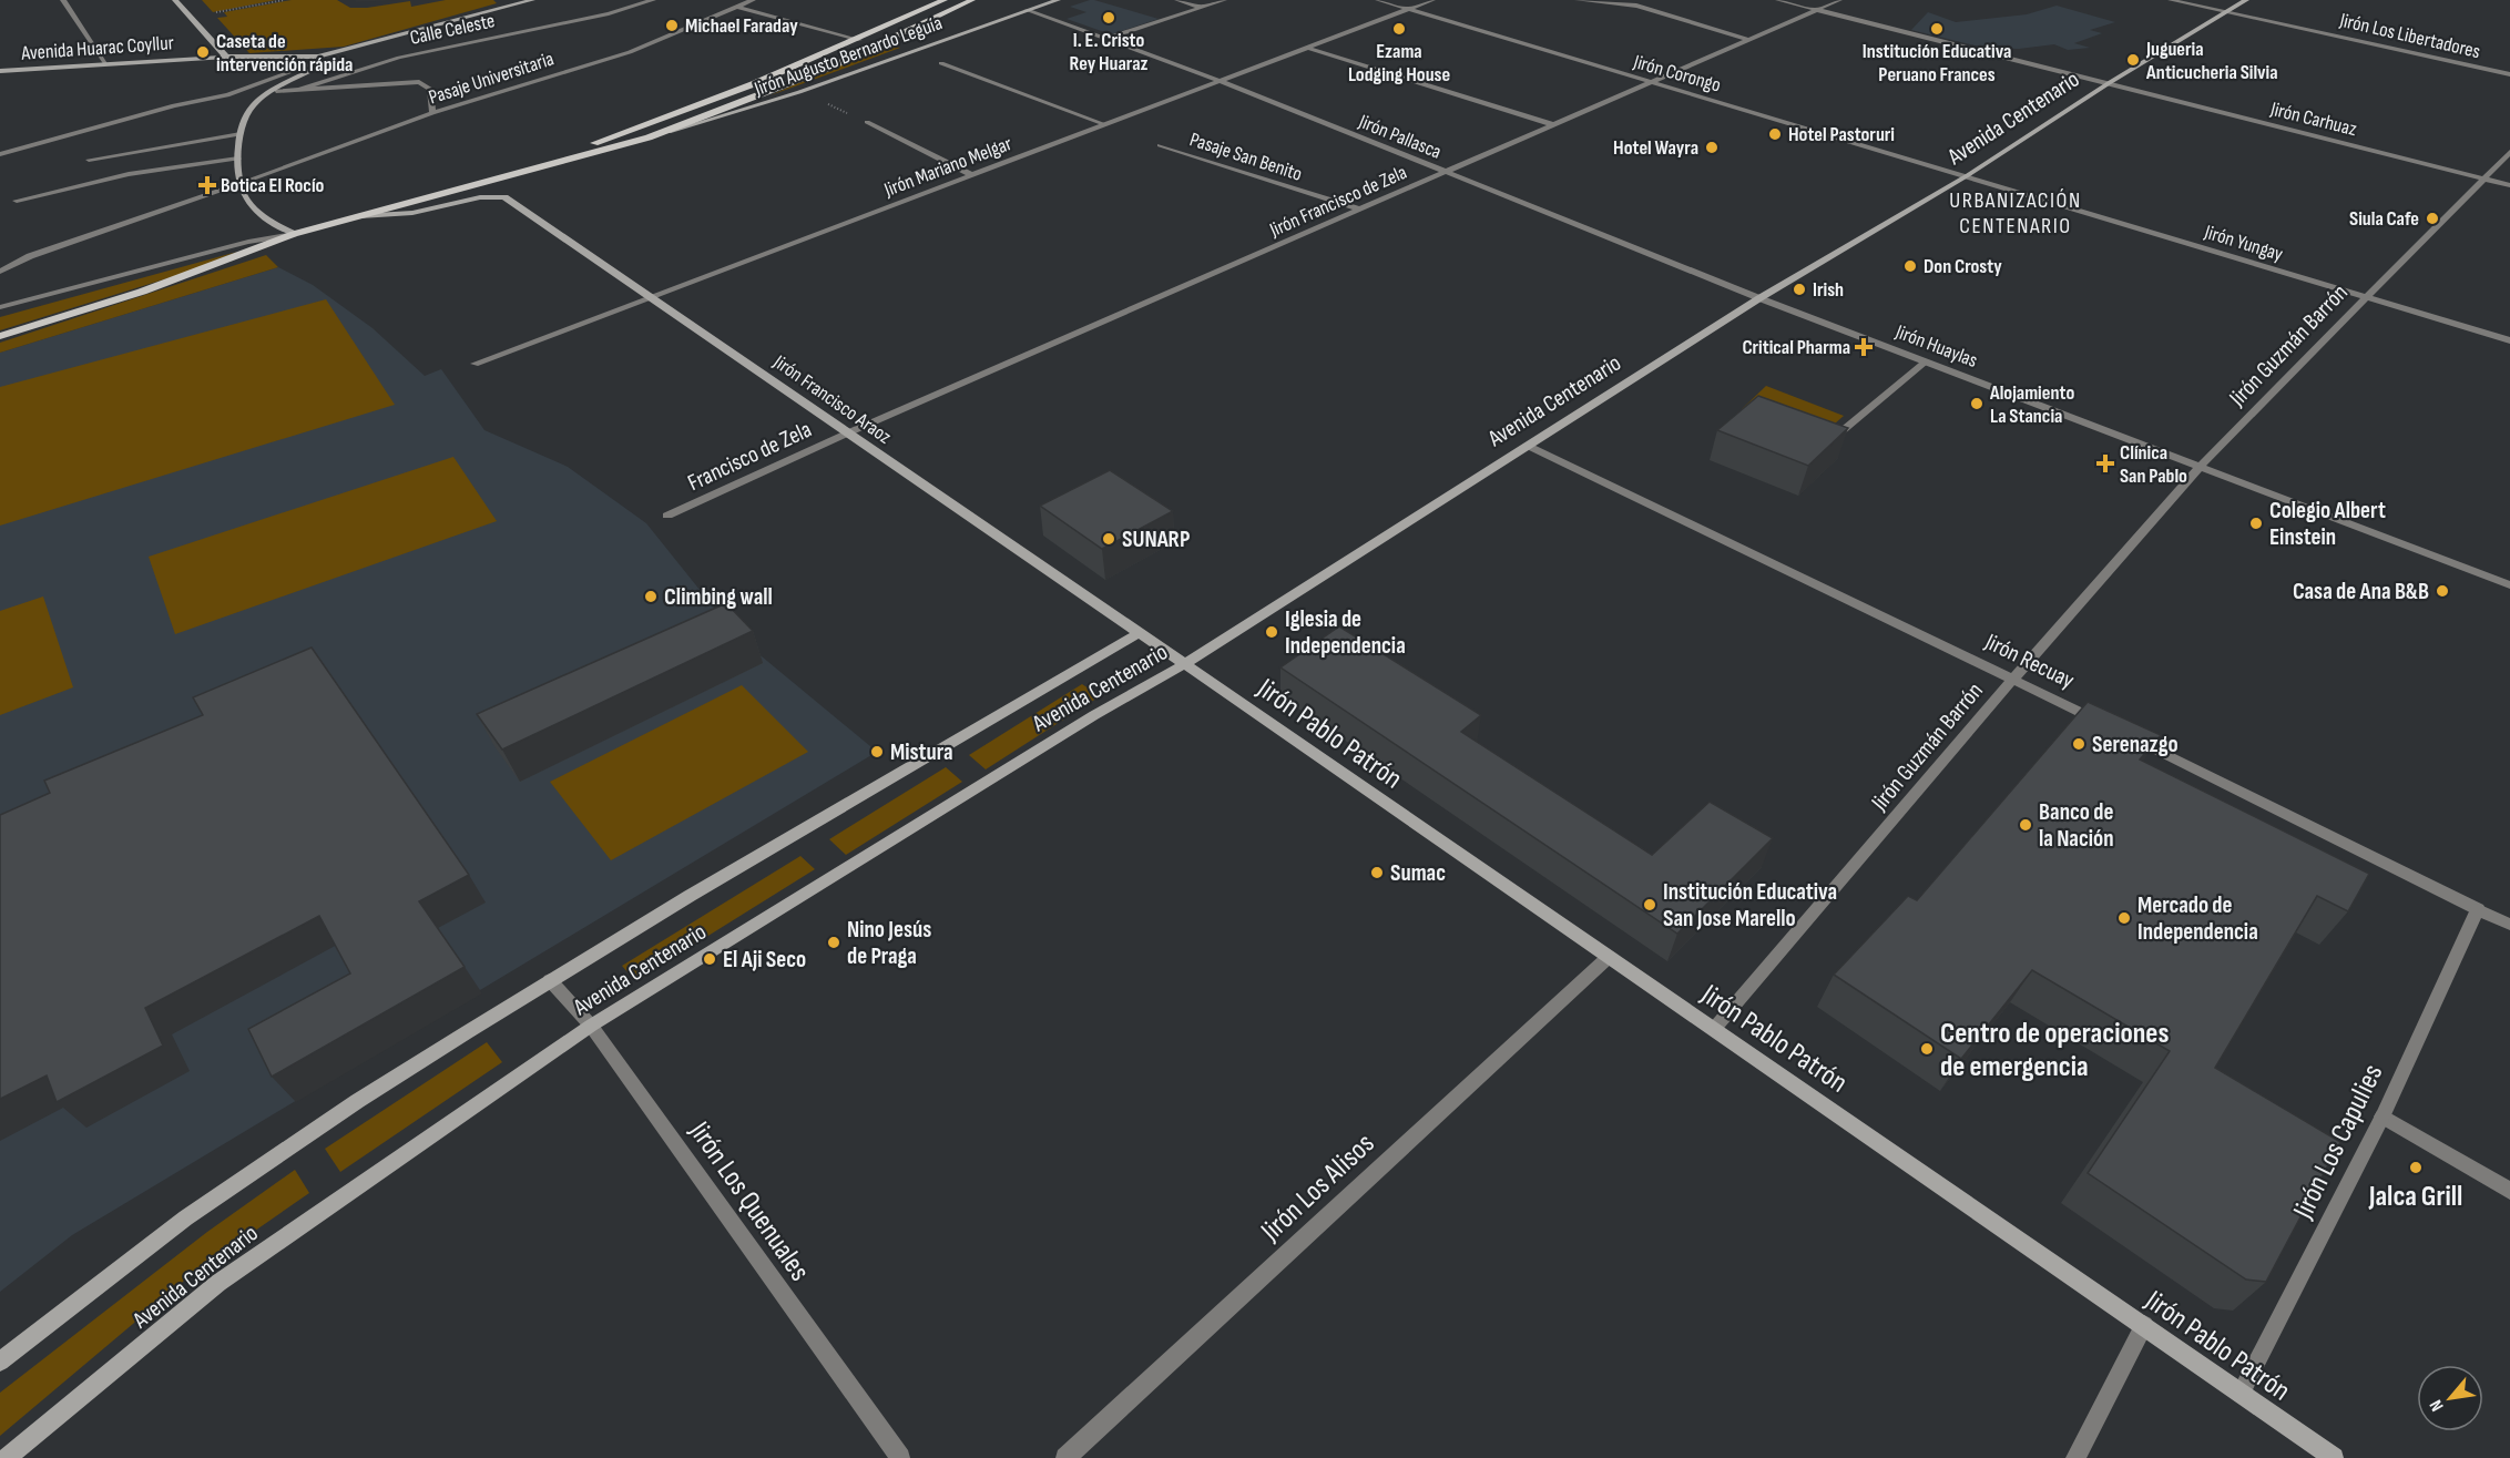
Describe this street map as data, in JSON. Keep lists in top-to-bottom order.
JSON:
{
  "streets": {
    "main road": [
      "Avenida Huarac Coyllur",
      "Jirón Augusto Bernardo Leguía",
      "Avenida Centenario",
      "Jirón Francisco Araoz",
      "Jirón Pablo Patrón"
    ],
    "street": [
      "Calle Celeste",
      "Jirón Los Libertadores",
      "Jirón Corongo",
      "Pasaje Universitaria",
      "Jirón Carhuaz",
      "Jirón Pallasca",
      "Pasaje San Benito",
      "Jirón Mariano Melgar",
      "Jirón Francisco de Zela",
      "Jirón Yungay",
      "Jirón Guzmán Barrón",
      "Jirón Huaylas",
      "Francisco de Zela",
      "Jirón Recuay",
      "Jirón Los Capulies",
      "Jirón Los Alisos",
      "Jirón Los Quenuales"
    ]
  },
  "crossings": [
    ["Jirón Los Libertadores", "Avenida Centenario"],
    ["Jirón Augusto Bernardo Leguía", "Jirón Pallasca"],
    ["Jirón Corongo", "Avenida Centenario"],
    ["Jirón Corongo", "Jirón Mariano Melgar"],
    ["Jirón Corongo", "Jirón Francisco de Zela"],
    ["Jirón Corongo", "Jirón Yungay"],
    ["Avenida Centenario", "Jirón Carhuaz"],
    ["Avenida Centenario", "Jirón Pallasca"],
    ["Avenida Centenario", "Jirón Yungay"],
    ["Avenida Centenario", "Jirón Huaylas"],
    ["Avenida Centenario", "Jirón Francisco Araoz"],
    ["Avenida Centenario", "Jirón Recuay"],
    ["Avenida Centenario", "Jirón Pablo Patrón"],
    ["Avenida Centenario", "Jirón Los Quenuales"],
    ["Jirón Carhuaz", "Jirón Francisco de Zela"],
    ["Jirón Carhuaz", "Jirón Guzmán Barrón"],
    ["Jirón Pallasca", "Jirón Mariano Melgar"],
    ["Jirón Pallasca", "Jirón Francisco de Zela"],
    ["Jirón Pallasca", "Jirón Huaylas"],
    ["Pasaje San Benito", "Jirón Francisco de Zela"],
    ["Jirón Mariano Melgar", "Jirón Francisco Araoz"],
    ["Jirón Francisco de Zela", "Jirón Francisco Araoz"],
    ["Jirón Francisco de Zela", "Francisco de Zela"],
    ["Jirón Yungay", "Jirón Guzmán Barrón"],
    ["Jirón Guzmán Barrón", "Jirón Huaylas"],
    ["Jirón Guzmán Barrón", "Jirón Recuay"],
    ["Jirón Guzmán Barrón", "Jirón Pablo Patrón"],
    ["Jirón Francisco Araoz", "Francisco de Zela"],
    ["Jirón Francisco Araoz", "Jirón Pablo Patrón"],
    ["Jirón Pablo Patrón", "Jirón Los Capulies"],
    ["Jirón Pablo Patrón", "Jirón Los Alisos"]
  ],
  "districts": ["URBANIZACIÓN CENTENARIO"],
  "places": {
    "other": [
      "I. E. Cristo Rey Huaraz",
      "Michael Faraday",
      "Ezama Lodging House",
      "Institución Educativa Peruano Frances",
      "Caseta de intervención rápida",
      "Jugueria Anticucheria Silvia",
      "Hotel Pastoruri",
      "Hotel Wayra",
      "Siula Cafe",
      "Don Crosty",
      "Irish",
      "Alojamiento La Stancia",
      "Colegio Albert Einstein",
      "SUNARP",
      "Casa de Ana B&B",
      "Climbing wall",
      "Iglesia de Independencia",
      "Serenazgo",
      "Mistura",
      "Banco de la Nación",
      "Sumac",
      "Institución Educativa San Jose Marello",
      "Mercado de Independencia",
      "Nino Jesús de Praga",
      "El Aji Seco",
      "Centro de operaciones de emergencia",
      "Jalca Grill"
    ],
    "health": ["Botica El Rocío", "Critical Pharma", "Clínica San Pablo"]
  },
  "north": "bottom left"
}
